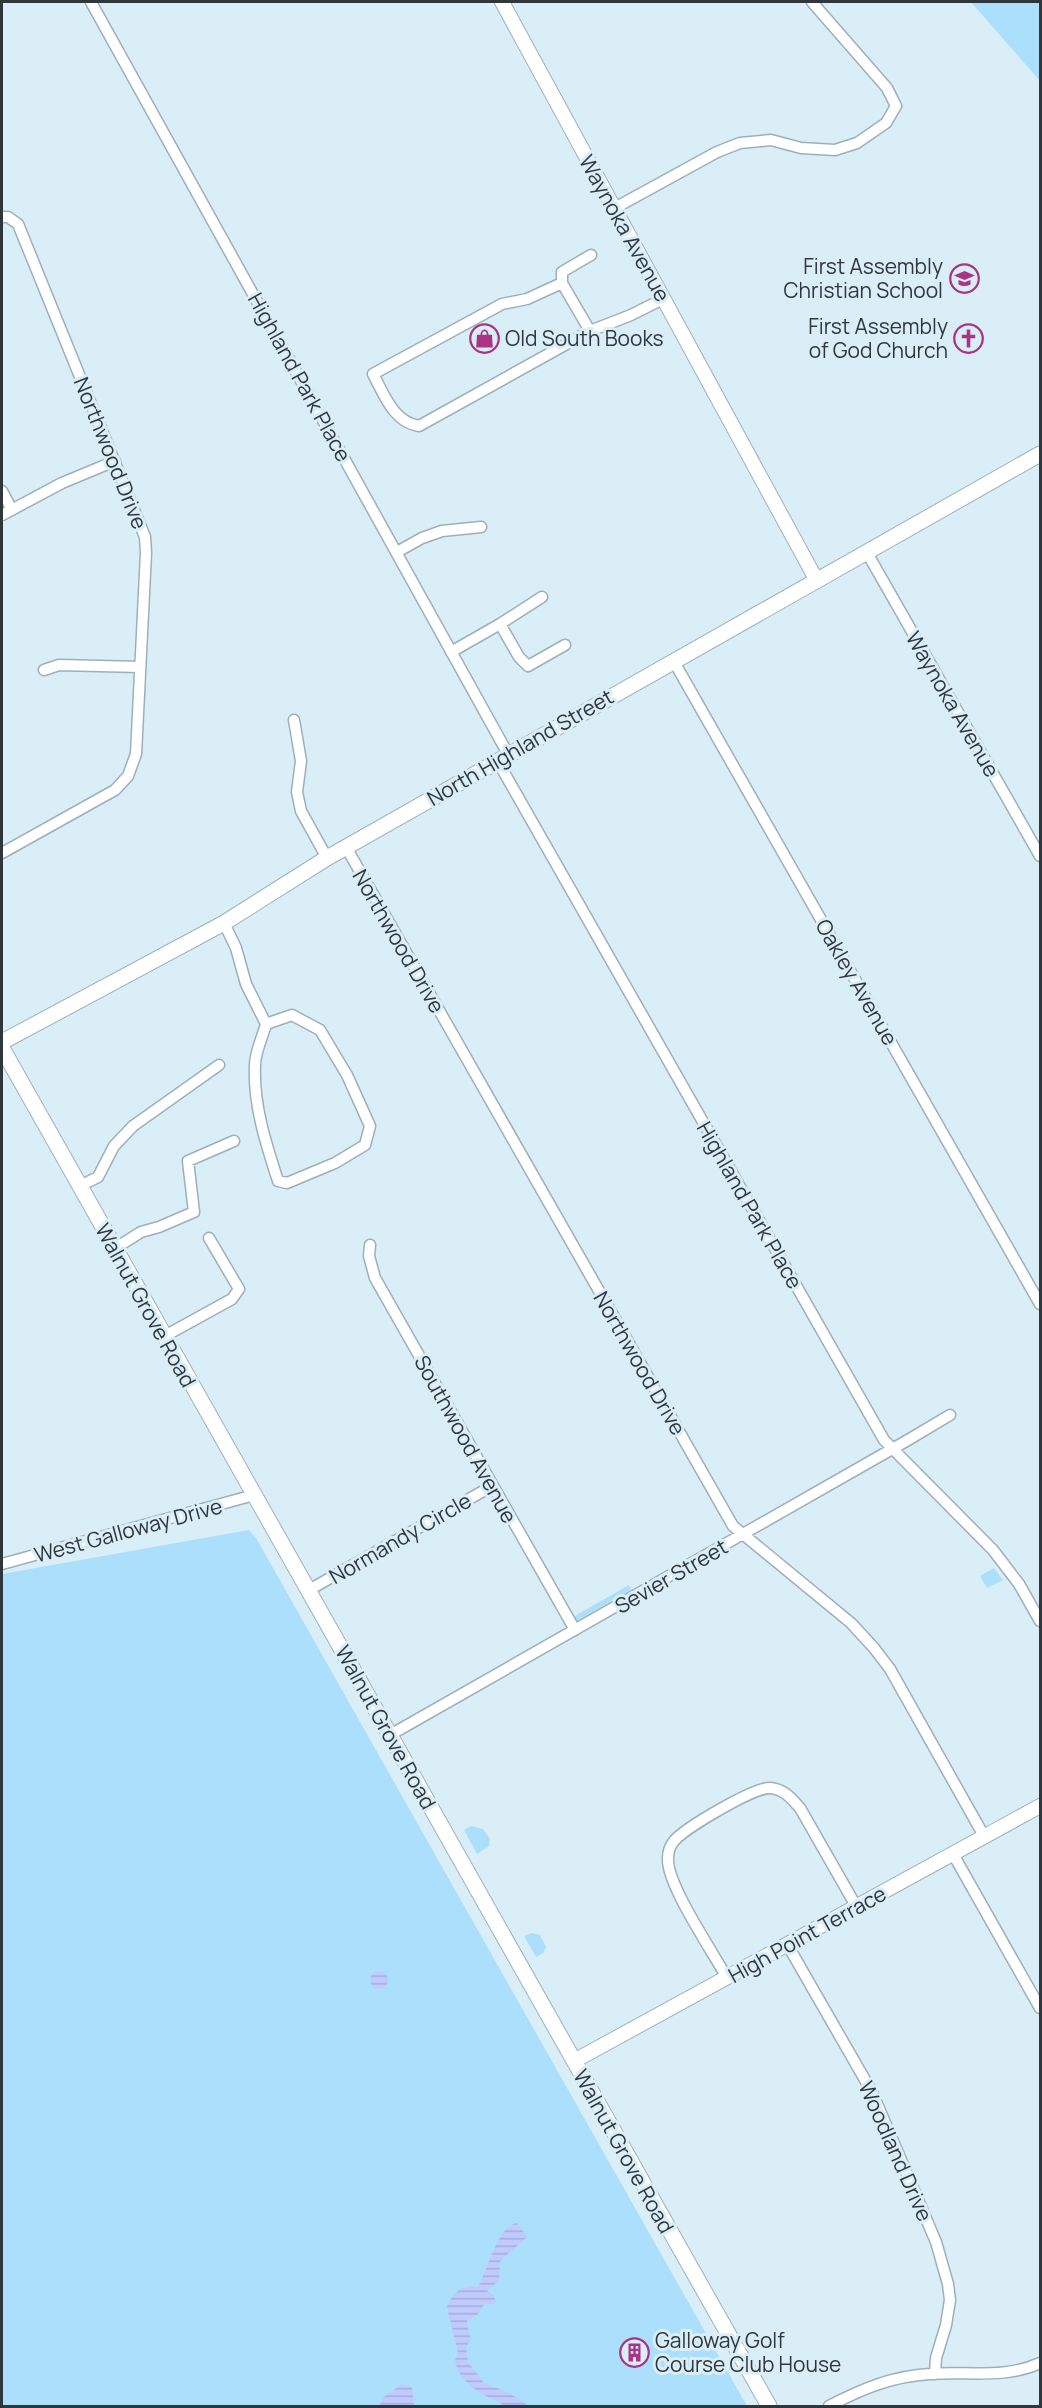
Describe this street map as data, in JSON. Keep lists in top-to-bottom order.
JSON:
{
  "streets": {
    "main road": ["North Highland Street", "Walnut Grove Road"],
    "street": [
      "Waynoka Avenue",
      "Highland Park Place",
      "Northwood Drive",
      "Oakley Avenue",
      "Southwood Avenue",
      "West Galloway Drive",
      "Normandy Circle",
      "Sevier Street",
      "High Point Terrace",
      "Woodland Drive"
    ]
  },
  "crossings": [
    ["Waynoka Avenue", "North Highland Street"],
    ["Highland Park Place", "North Highland Street"],
    ["Highland Park Place", "Sevier Street"],
    ["Northwood Drive", "North Highland Street"],
    ["Northwood Drive", "Sevier Street"],
    ["Northwood Drive", "High Point Terrace"],
    ["North Highland Street", "Oakley Avenue"],
    ["Walnut Grove Road", "West Galloway Drive"],
    ["Walnut Grove Road", "Normandy Circle"],
    ["Walnut Grove Road", "Sevier Street"],
    ["Walnut Grove Road", "High Point Terrace"],
    ["Southwood Avenue", "Normandy Circle"],
    ["Southwood Avenue", "Sevier Street"],
    ["High Point Terrace", "Woodland Drive"]
  ],
  "places": {
    "school or university": ["First Assembly Christian School"],
    "shop": ["Old South Books"],
    "church": ["First Assembly of God Church"],
    "building": ["Galloway Golf Course Club House"]
  }
}
